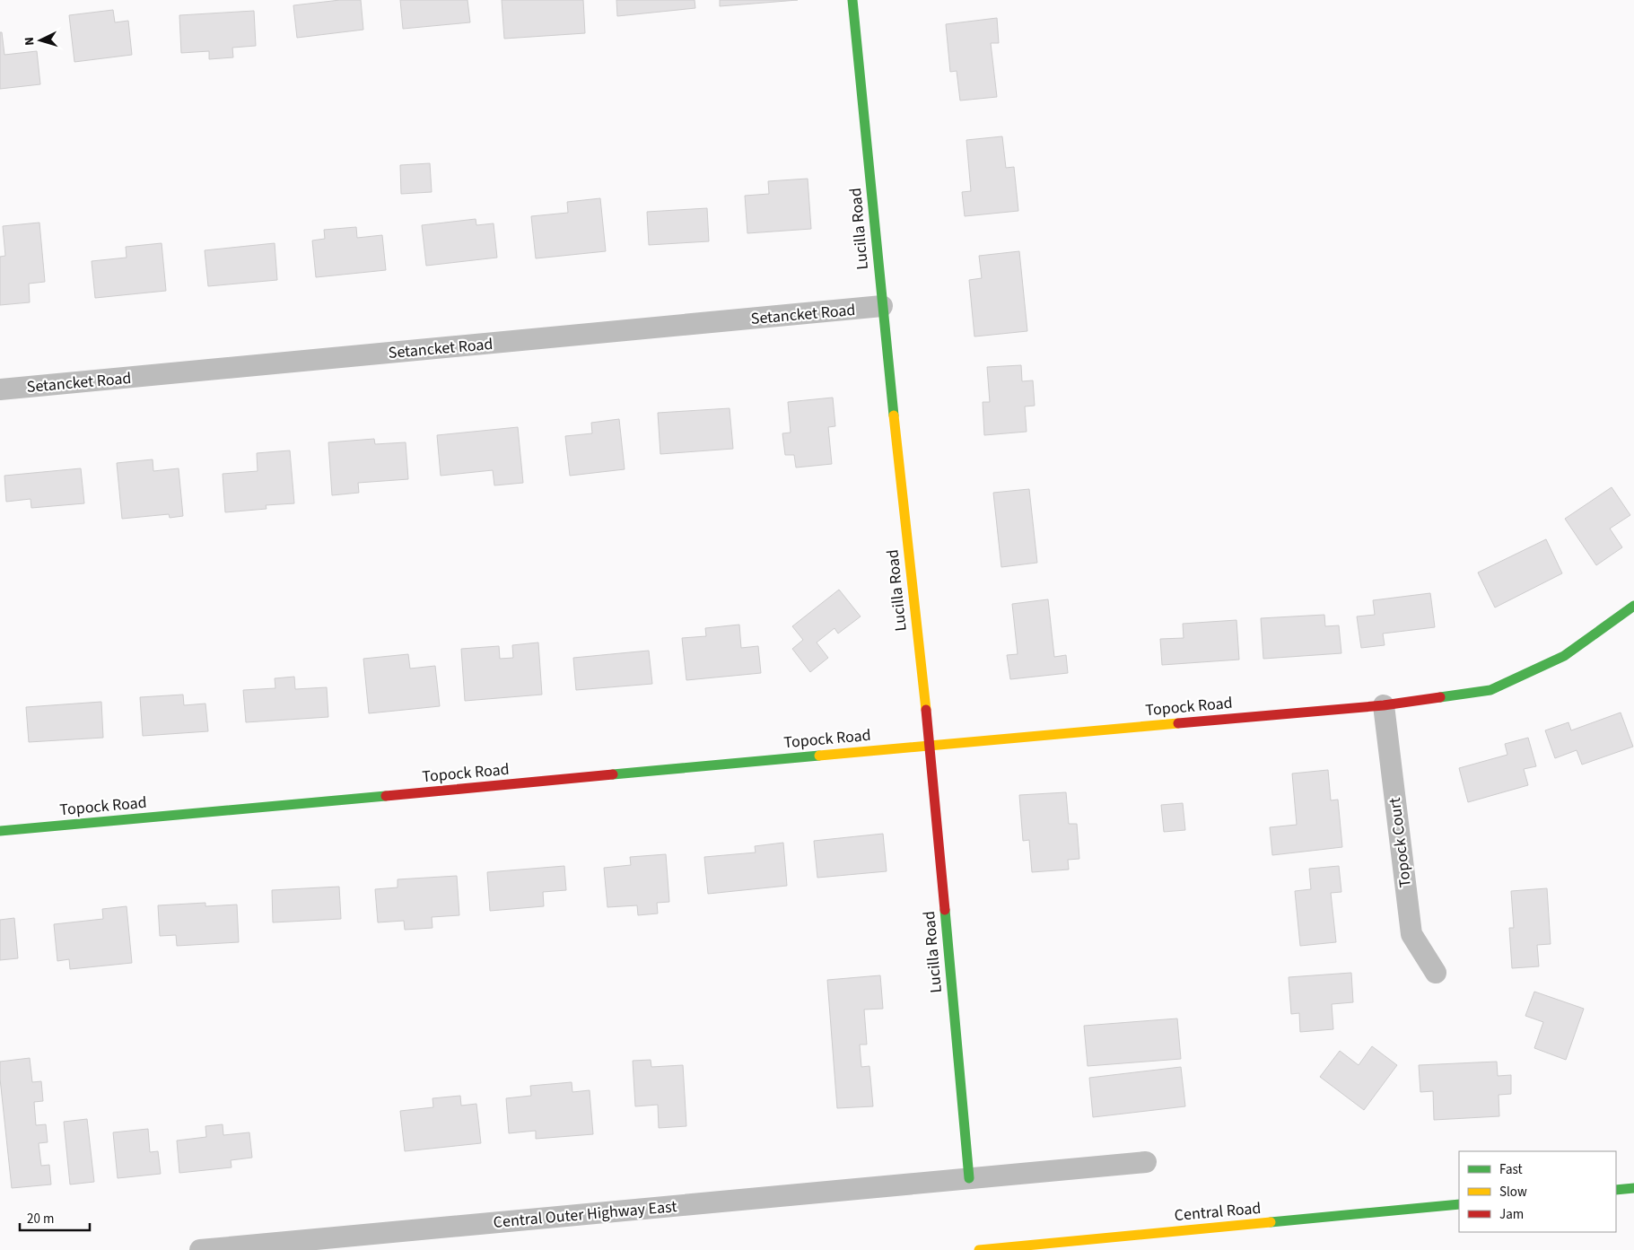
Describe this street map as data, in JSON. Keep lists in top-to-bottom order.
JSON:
{
  "streets": {
    "street": [
      "Lucilla Road",
      "Setancket Road",
      "Topock Road",
      "Topock Court",
      "Central Road",
      "Central Outer Highway East"
    ]
  },
  "crossings": [
    ["Lucilla Road", "Setancket Road"],
    ["Lucilla Road", "Topock Road"],
    ["Lucilla Road", "Central Outer Highway East"],
    ["Topock Road", "Topock Court"]
  ],
  "legend": ["Fast", "Slow", "Jam"],
  "scale_bar": "20 m",
  "north": "left"
}
